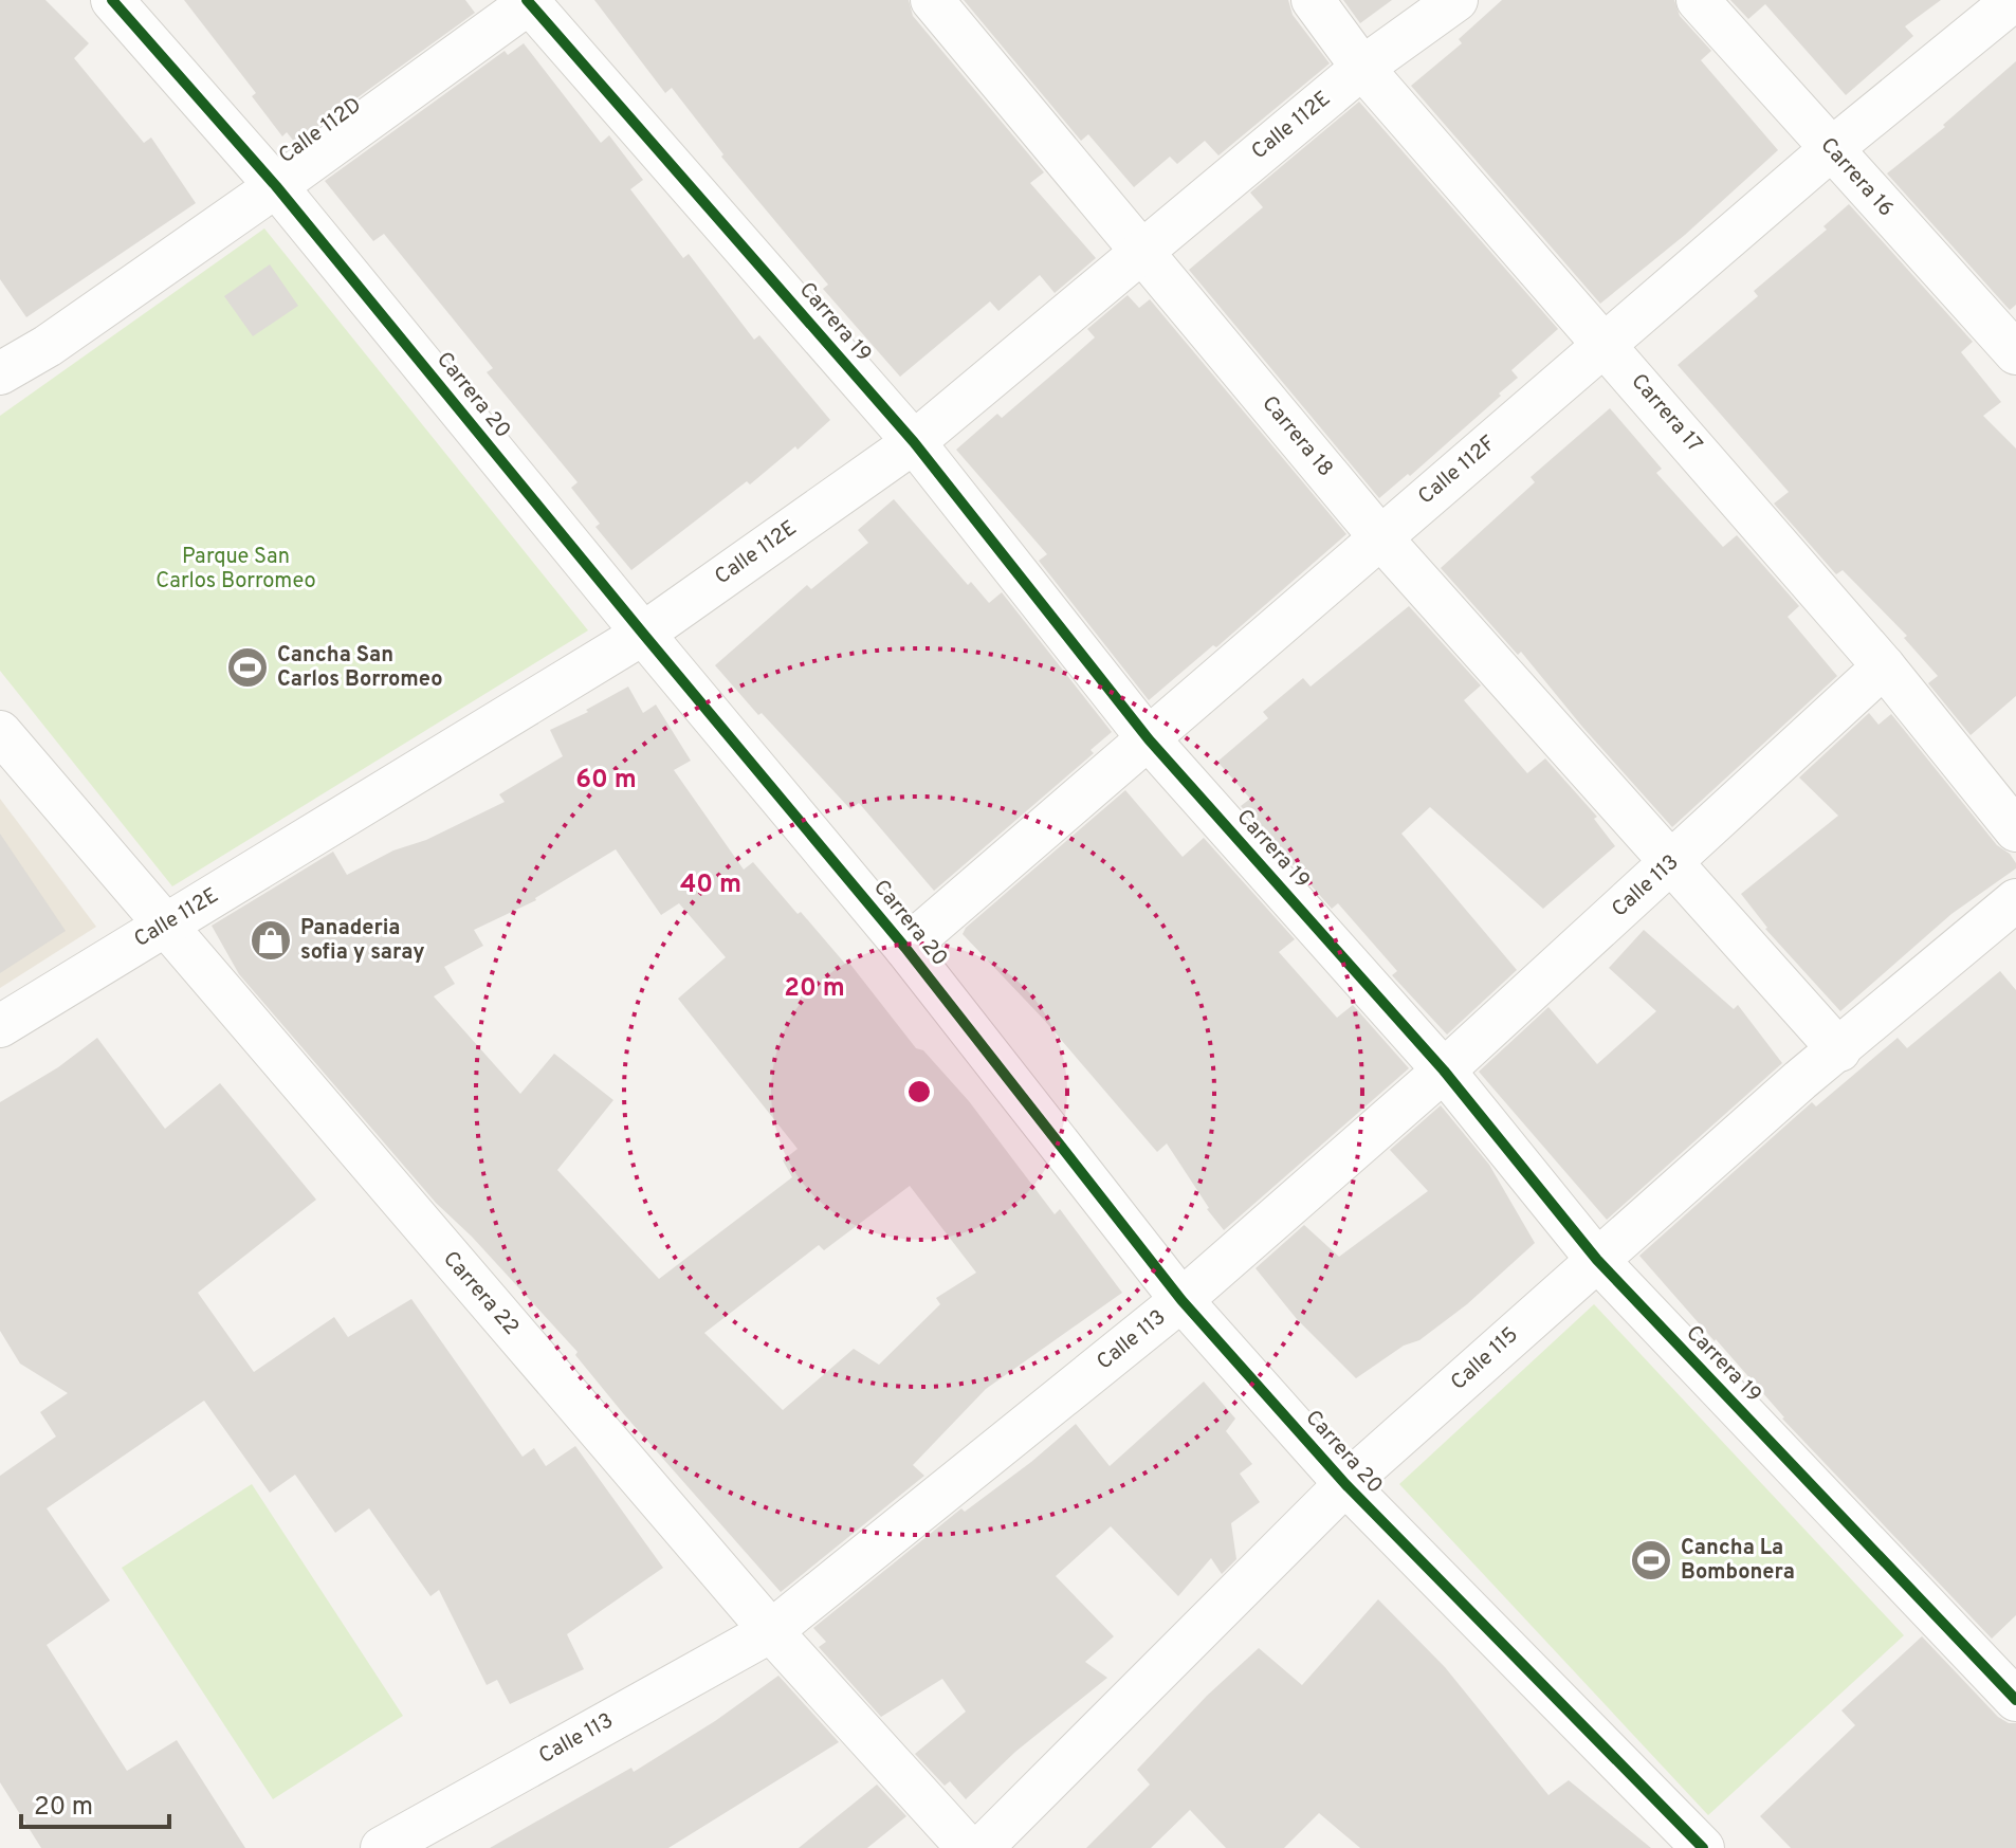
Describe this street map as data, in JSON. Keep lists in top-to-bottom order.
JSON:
{
  "streets": {
    "street": [
      "Calle 112E",
      "Calle 112D",
      "Carrera 16",
      "Carrera 19",
      "Carrera 20",
      "Carrera 17",
      "Carrera 18",
      "Calle 112F",
      "Calle 113",
      "Carrera 22",
      "Calle 115"
    ]
  },
  "crossings": [
    ["Calle 112E", "Carrera 19"],
    ["Calle 112E", "Carrera 20"],
    ["Calle 112E", "Carrera 17"],
    ["Calle 112E", "Carrera 18"],
    ["Calle 112E", "Carrera 22"],
    ["Calle 112D", "Carrera 19"],
    ["Calle 112D", "Carrera 20"],
    ["Carrera 16", "Calle 112F"],
    ["Carrera 19", "Calle 112F"],
    ["Carrera 19", "Calle 113"],
    ["Carrera 19", "Calle 115"],
    ["Carrera 20", "Calle 112F"],
    ["Carrera 20", "Calle 113"],
    ["Carrera 20", "Calle 115"],
    ["Carrera 17", "Calle 112F"],
    ["Carrera 17", "Calle 113"],
    ["Carrera 18", "Calle 112F"],
    ["Carrera 18", "Calle 113"],
    ["Carrera 18", "Calle 115"],
    ["Calle 113", "Carrera 22"]
  ],
  "parks": ["Parque San Carlos Borromeo"],
  "places": {
    "sports": ["Cancha San Carlos Borromeo", "Cancha La Bombonera"],
    "shop": ["Panaderia sofia y saray"]
  },
  "scale_bar": "20 m",
  "rings": ["60 m", "40 m", "20 m"]
}
